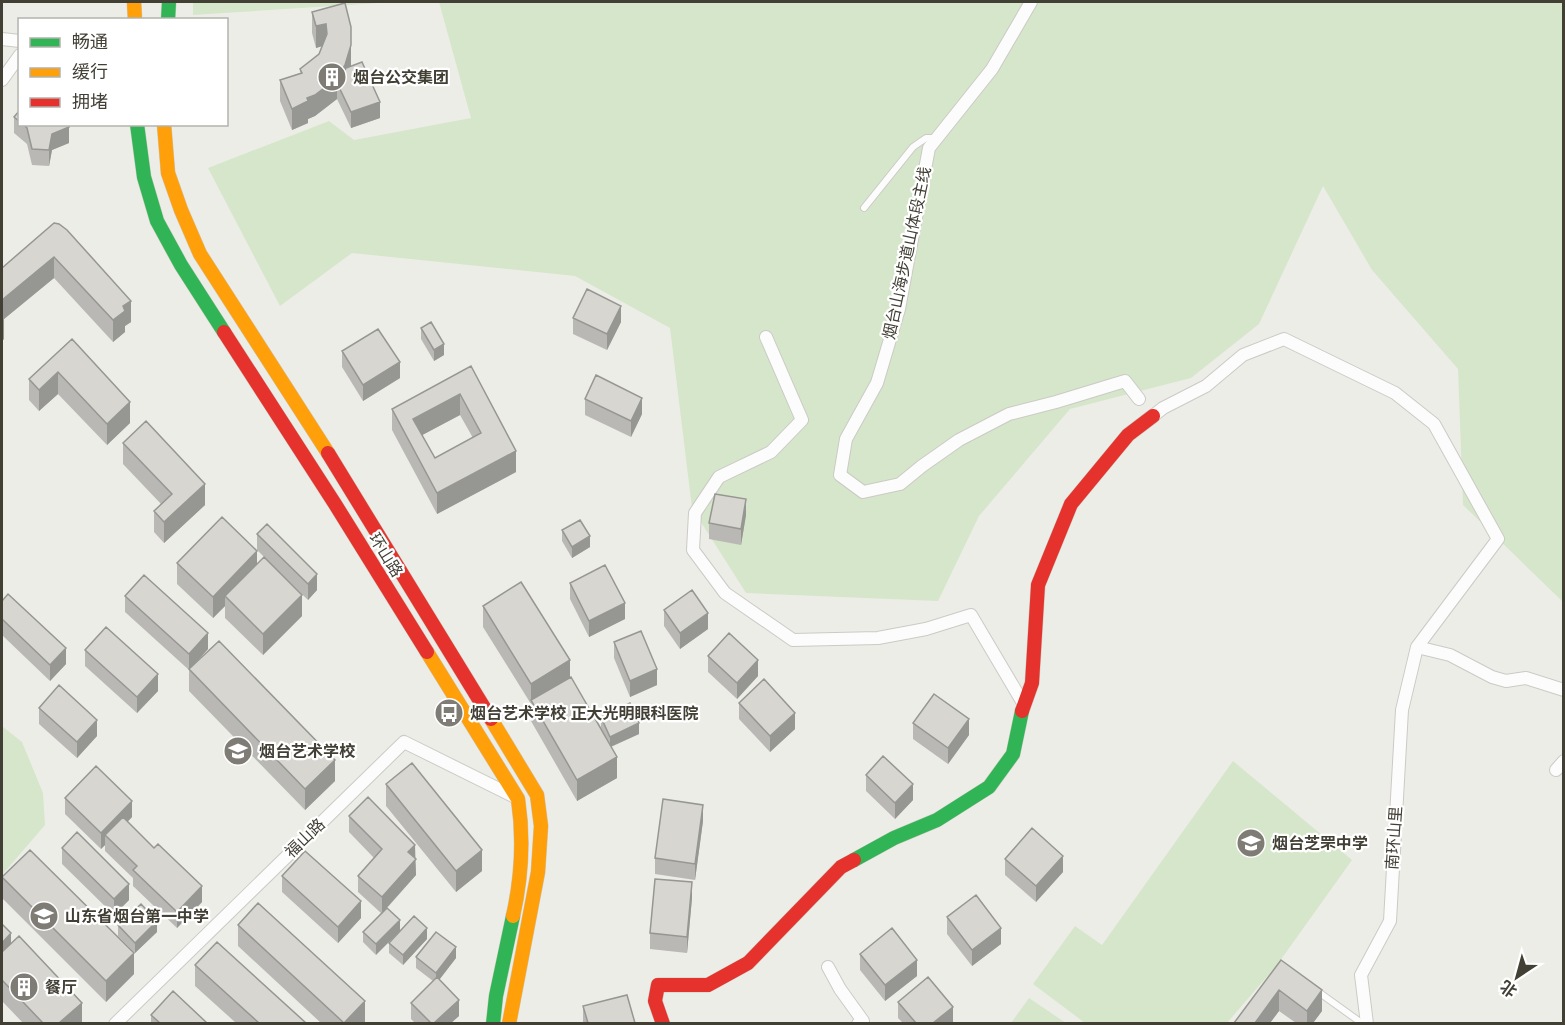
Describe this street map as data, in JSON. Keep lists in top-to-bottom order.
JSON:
{
  "streets": {
    "main road": ["环山路"],
    "street": ["烟台山海步道山体段主线", "福山路", "南环山里"]
  },
  "crossings": [
    ["环山路", "福山路"]
  ],
  "places": {
    "building": ["烟台公交集团", "餐厅"],
    "bus stop": ["烟台艺术学校 正大光明眼科医院"],
    "school or university": ["烟台艺术学校", "烟台芝罘中学", "山东省烟台第一中学"]
  },
  "legend": ["畅通", "缓行", "拥堵"],
  "north": "bottom left"
}
